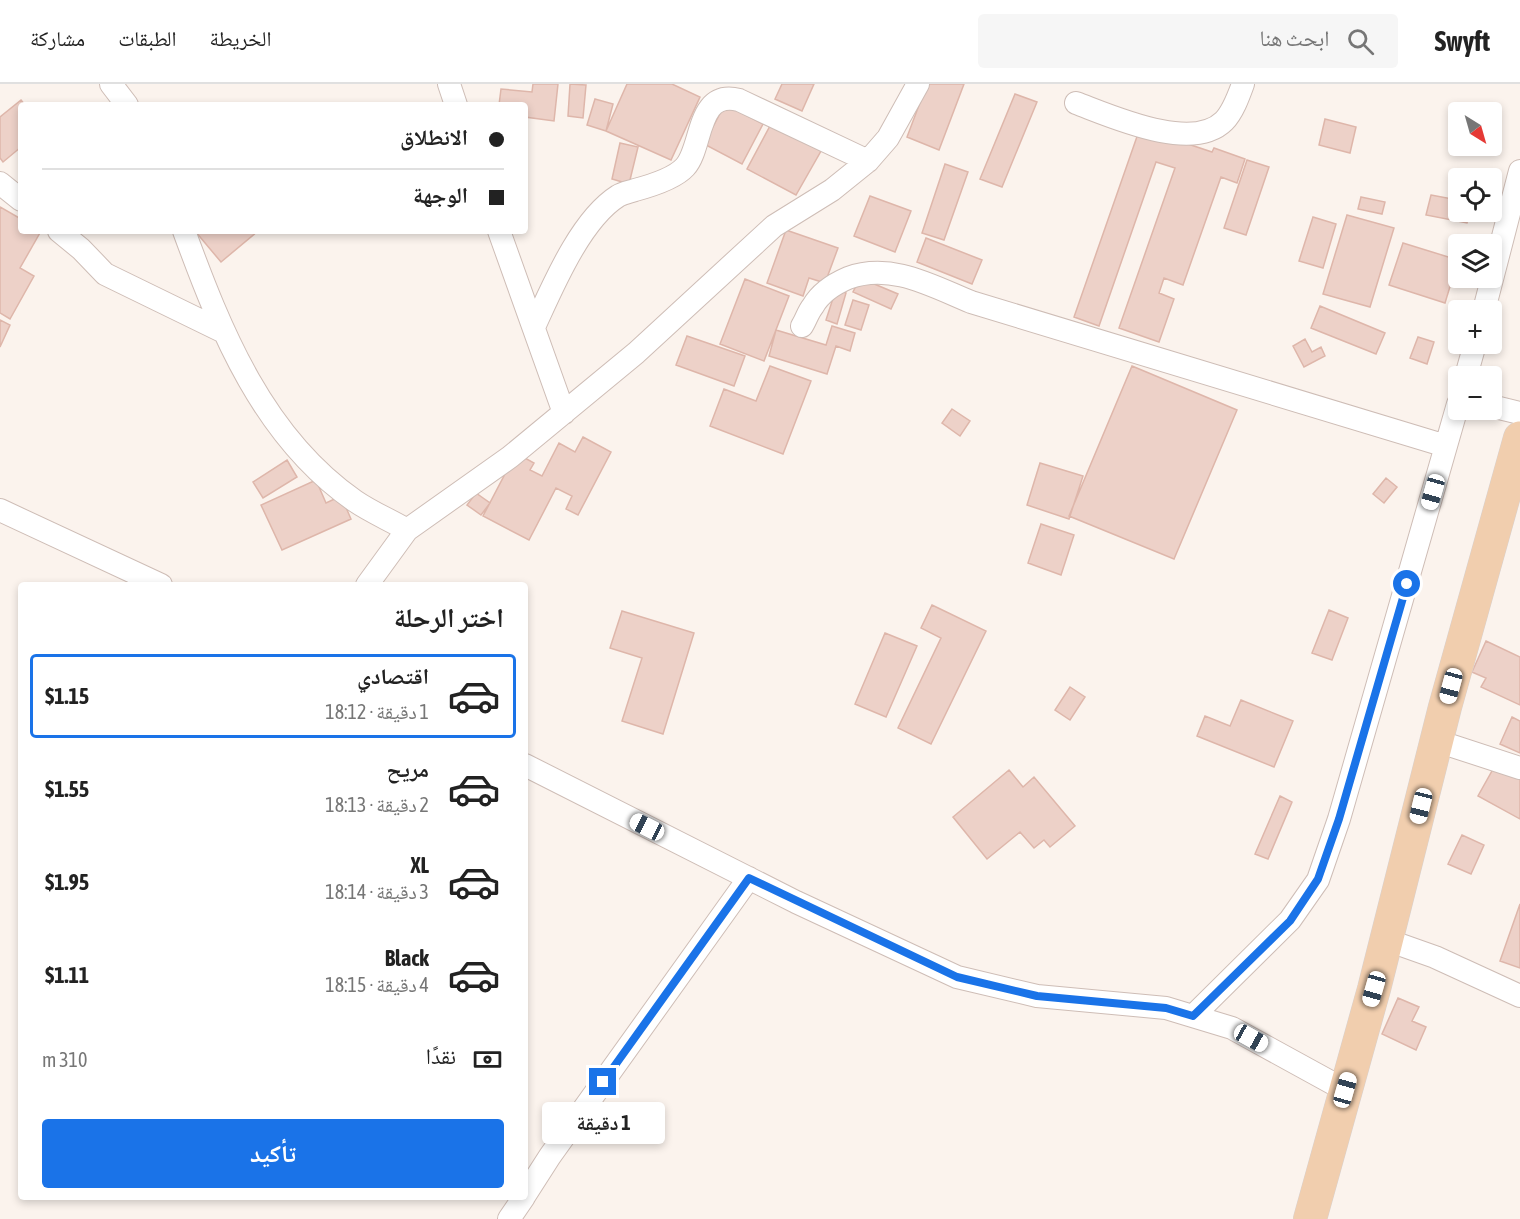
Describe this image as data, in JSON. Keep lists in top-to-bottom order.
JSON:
{
  "north": "bottom right",
  "page": {
    "header": "Swyft",
    "search": "ابحث هنا",
    "nav": ["الخريطة", "الطبقات", "مشاركة"],
    "map_buttons": ["+", "−"],
    "banner": ["الانطلاق", "الوجهة"],
    "heading": "اختر الرحلة",
    "list": [
      {
        "name": "اقتصادي",
        "note": "1 دقيقة · 18:12",
        "value": "$1.15"
      },
      {
        "name": "مريح",
        "note": "2 دقيقة · 18:13",
        "value": "$1.55"
      },
      {
        "name": "XL",
        "note": "3 دقيقة · 18:14",
        "value": "$1.95"
      },
      {
        "name": "Black",
        "note": "4 دقيقة · 18:15",
        "value": "$1.11"
      }
    ],
    "pay": ["نقدًا", "310 m"],
    "bubble": "1 دقيقة",
    "buttons": "تأكيد"
  }
}
